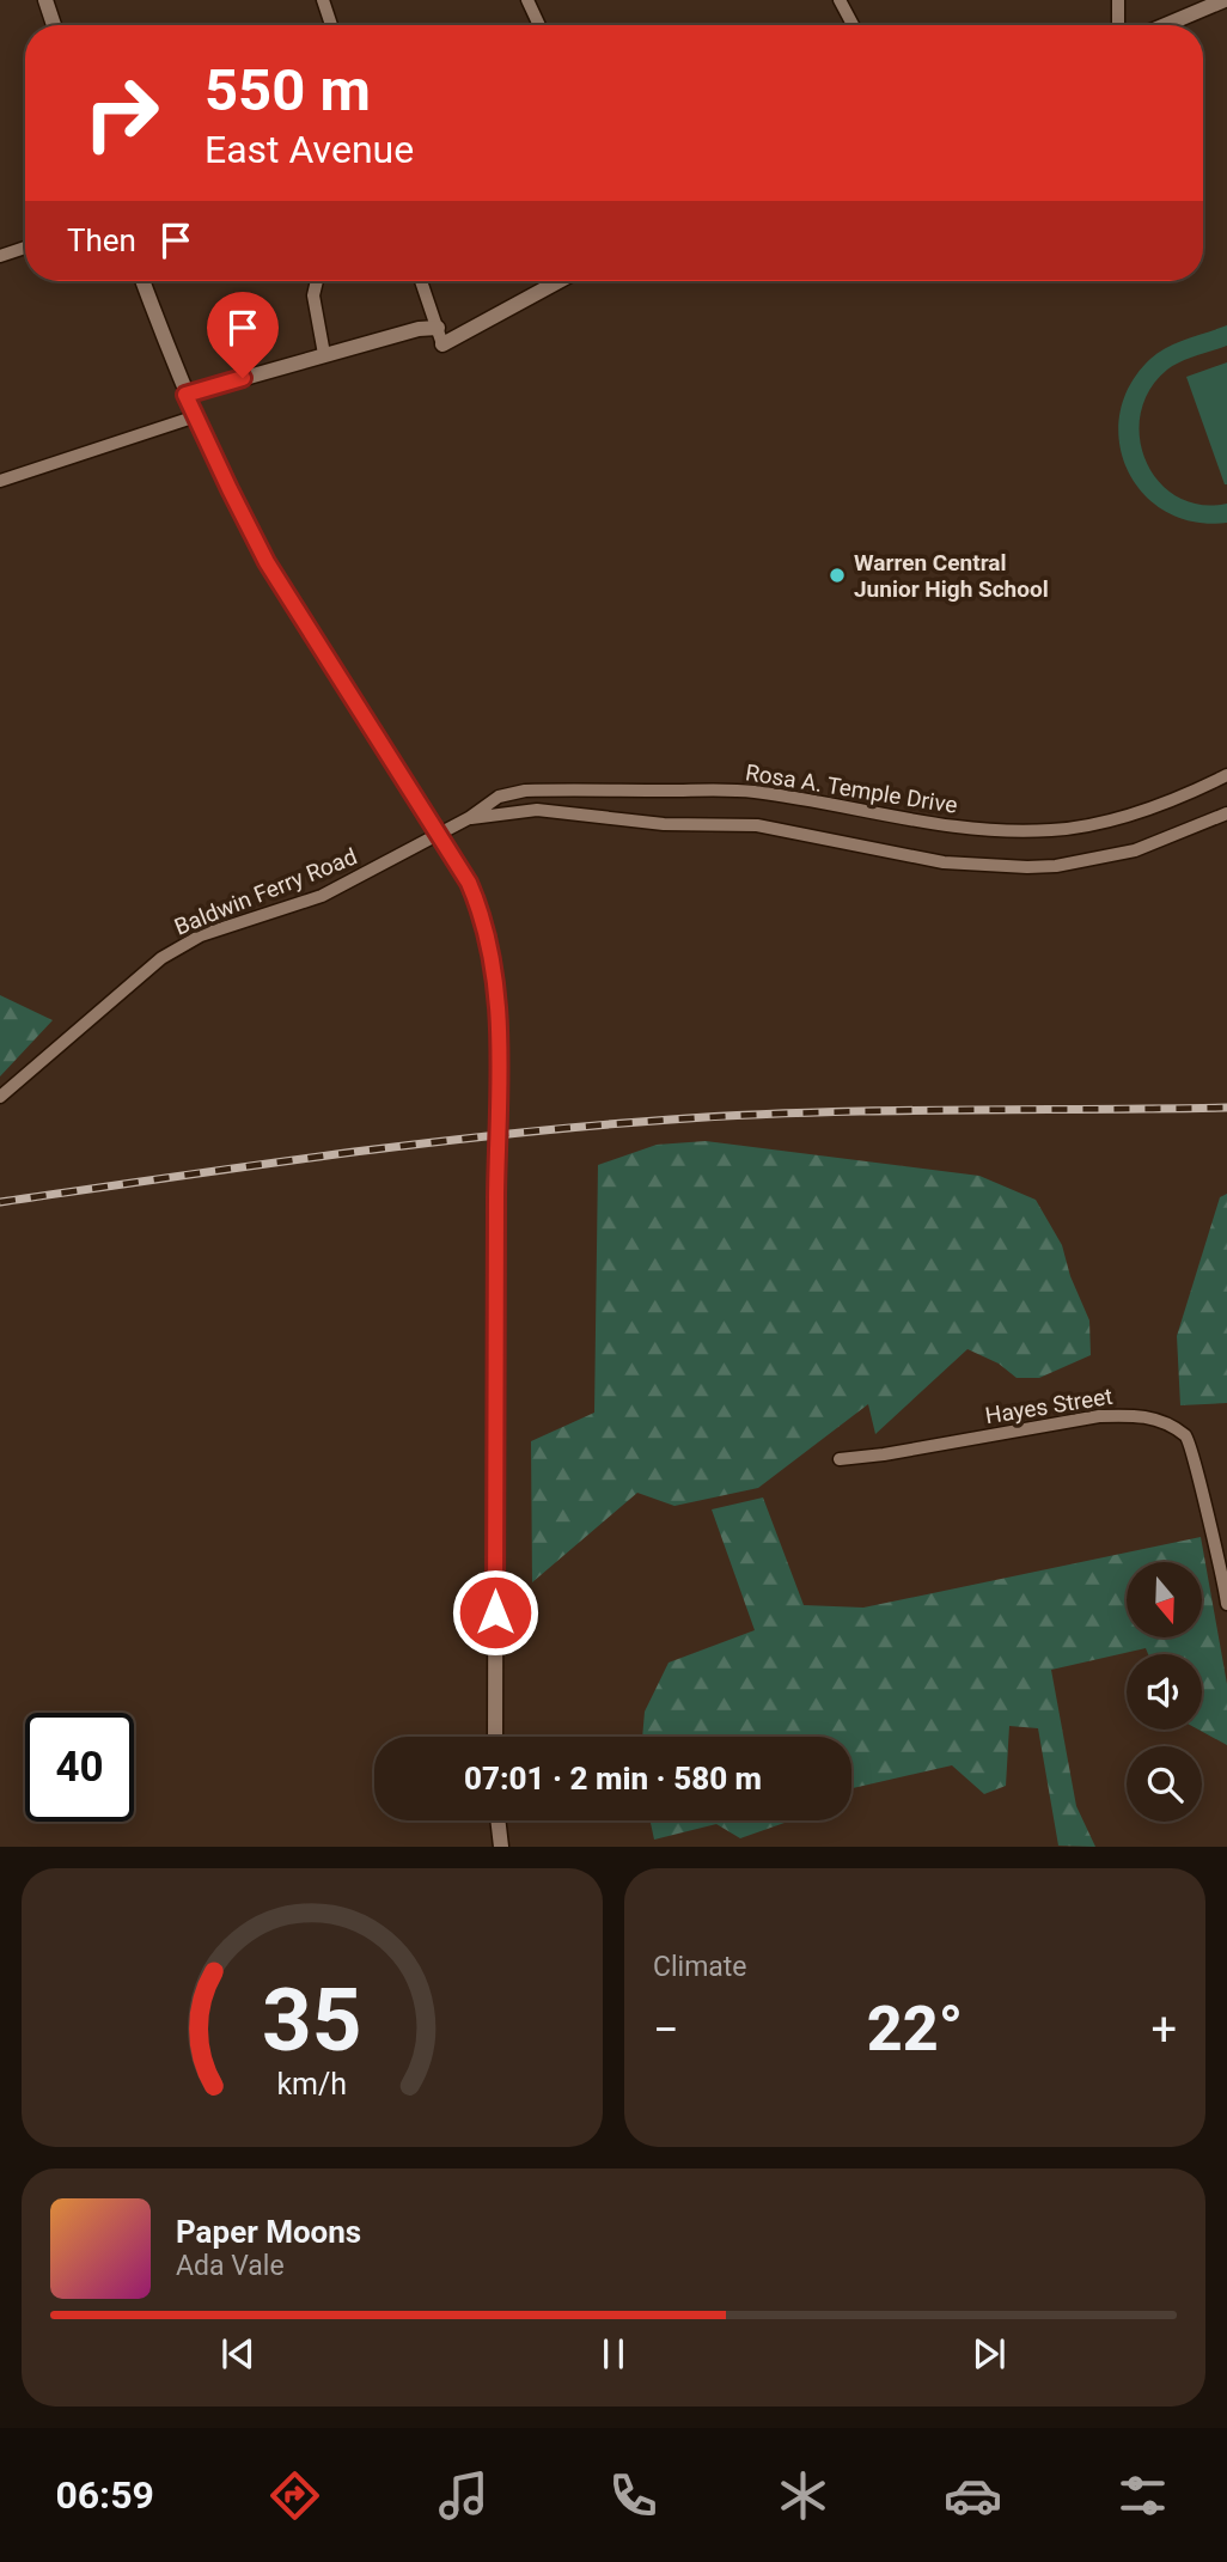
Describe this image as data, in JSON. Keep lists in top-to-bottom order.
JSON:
{
  "streets": {
    "street": ["Rosa A. Temple Drive", "Baldwin Ferry Road", "Hayes Street"]
  },
  "crossings": [
    ["Rosa A. Temple Drive", "Baldwin Ferry Road"]
  ],
  "places": ["Warren Central Junior High School"],
  "north": "bottom",
  "page": {
    "turn": ["550 m", "East Avenue"],
    "then": "Then",
    "limit": "40",
    "trip": "07:01 · 2 min · 580 m",
    "tile": "Climate",
    "heat": ["−", "22°", "+"],
    "song": ["Paper Moons", "Ada Vale"],
    "tabs": "06:59",
    "gauge": ["35", "km/h"]
  }
}
